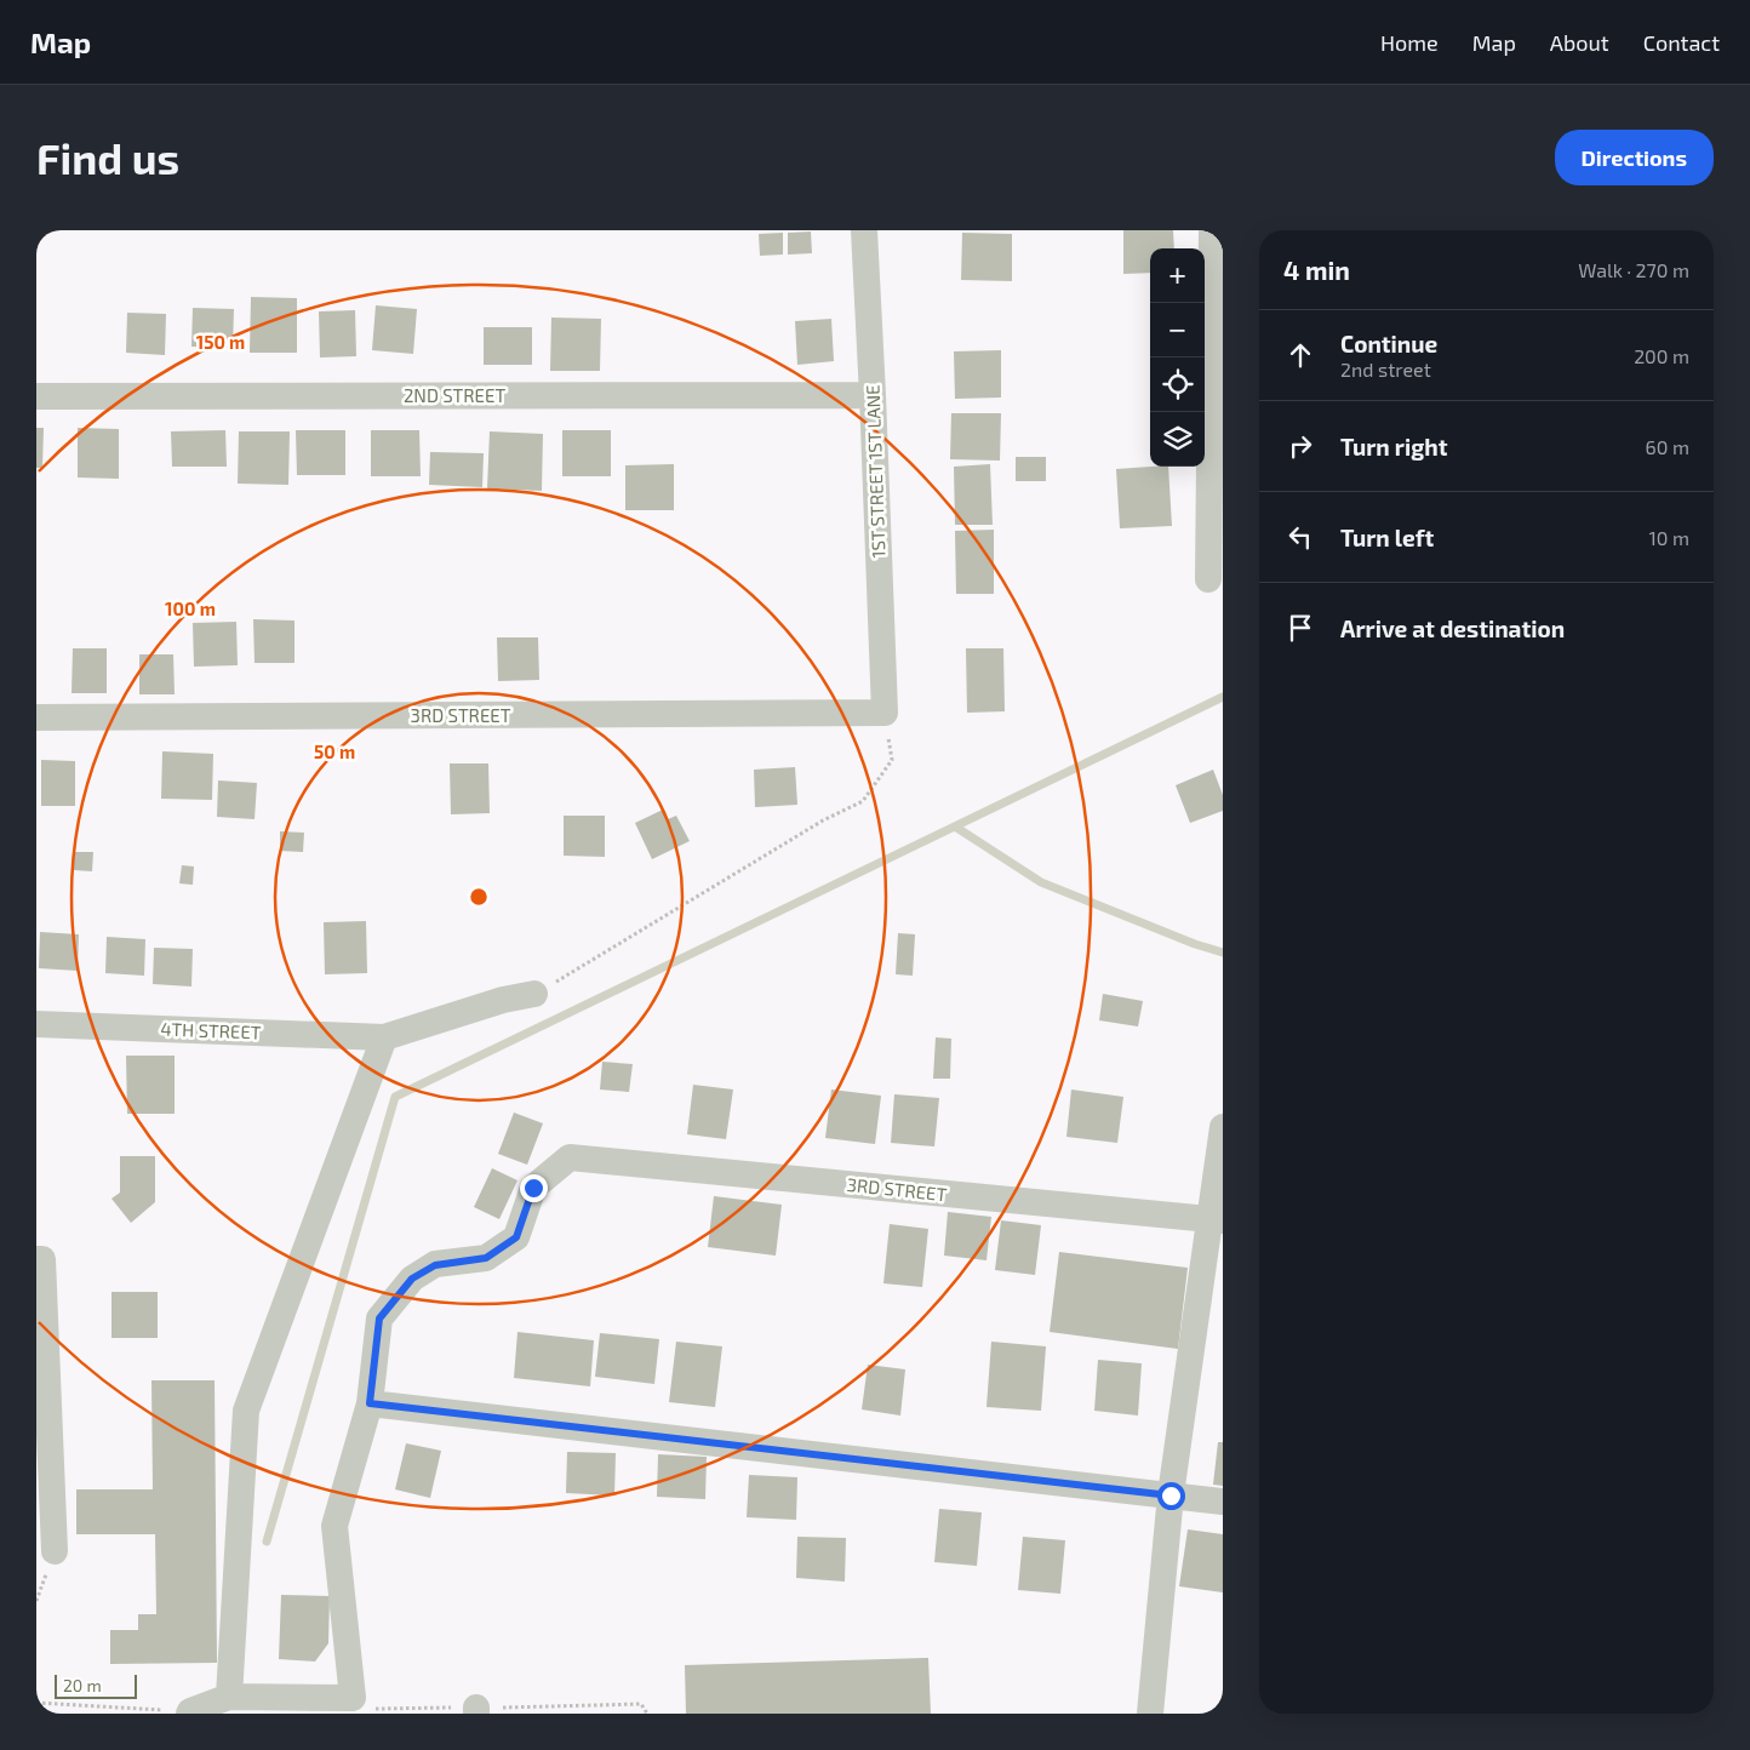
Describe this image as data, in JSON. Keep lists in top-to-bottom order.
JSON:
{
  "streets": {
    "street": [
      "2ND STREET",
      "1ST STREET 1ST LANE",
      "3RD STREET",
      "4TH STREET"
    ]
  },
  "crossings": [
    ["2ND STREET", "1ST STREET 1ST LANE"],
    ["1ST STREET 1ST LANE", "3RD STREET"]
  ],
  "scale_bar": "20 m",
  "page": {
    "header": "Map",
    "nav": [
      "Home",
      "Map",
      "About",
      "Contact"
    ],
    "buttons": "Directions",
    "title": "Find us",
    "heading": ["4 min", "Walk · 270 m"],
    "map_buttons": ["+", "−"],
    "list": [
      ["Continue", "2nd street", "200 m"],
      ["Turn right", "60 m"],
      ["Turn left", "10 m"],
      "Arrive at destination"
    ],
    "scale": "20 m"
  },
  "rings": ["150 m", "100 m", "50 m"]
}
